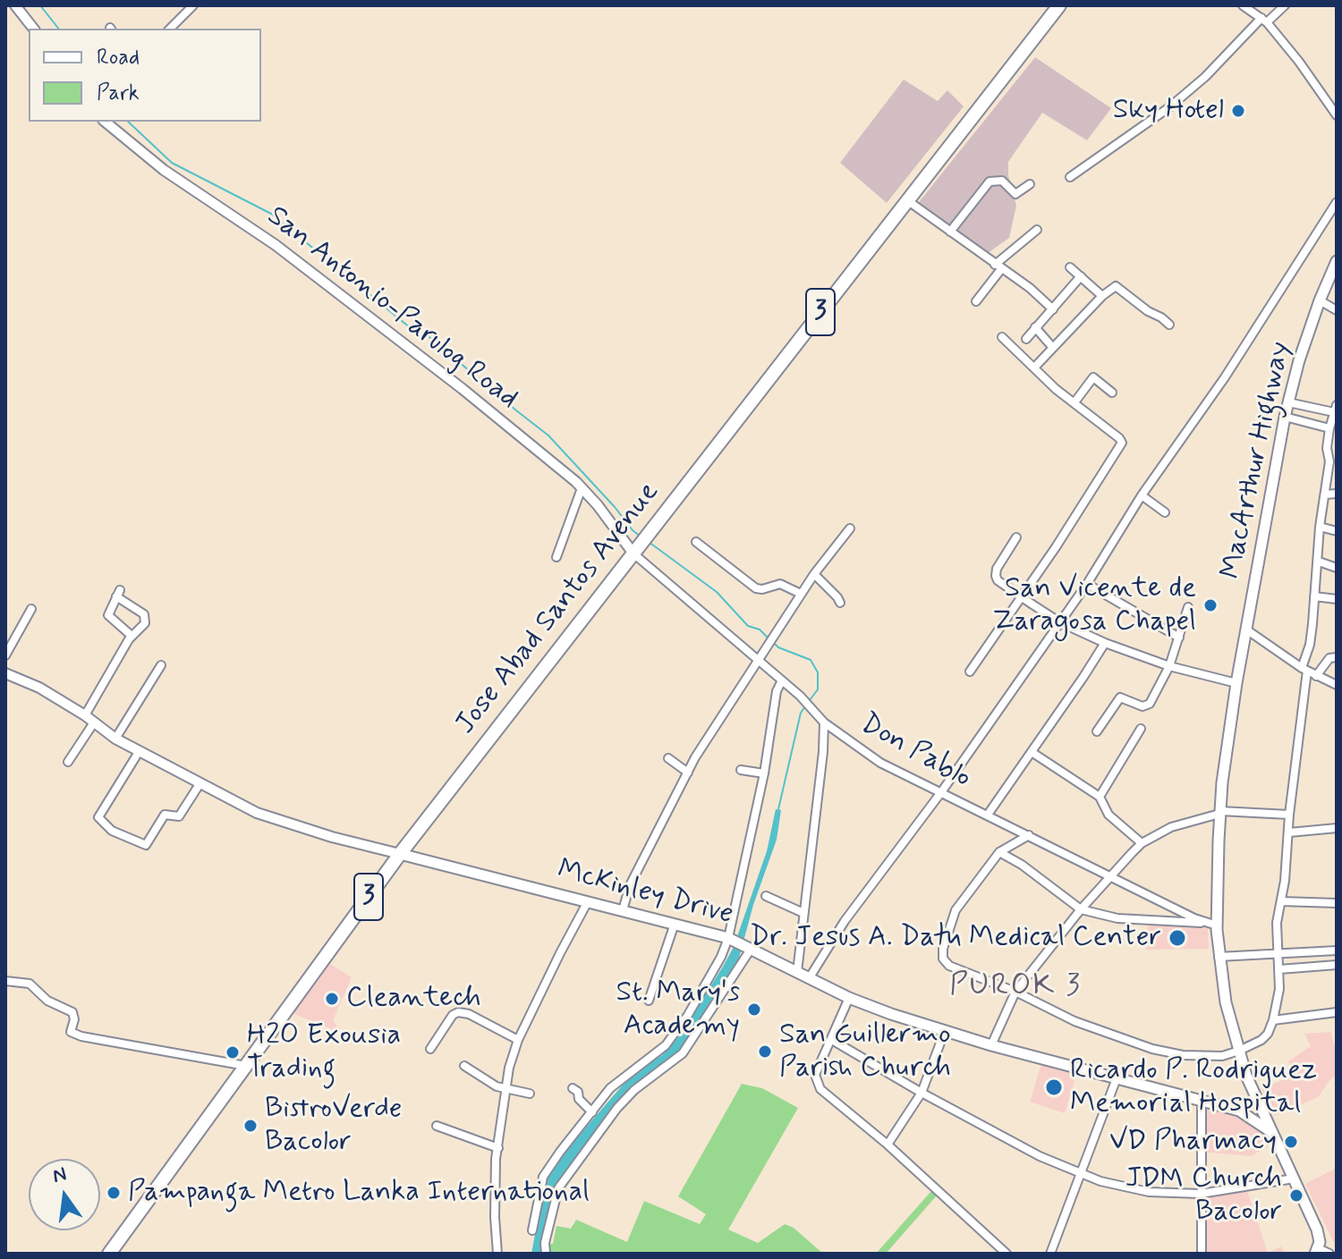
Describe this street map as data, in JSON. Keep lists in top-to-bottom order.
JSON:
{
  "streets": {
    "highway": ["3", "Jose Abad Santos Avenue"],
    "main road": ["MacArthur Highway", "McKinley Drive"],
    "street": ["San Antonio-Parulog Road", "Don Pablo"]
  },
  "crossings": [
    ["San Antonio-Parulog Road", "Jose Abad Santos Avenue"],
    ["San Antonio-Parulog Road", "Don Pablo"],
    ["MacArthur Highway", "Don Pablo"],
    ["MacArthur Highway", "McKinley Drive"],
    ["Jose Abad Santos Avenue", "Don Pablo"],
    ["Jose Abad Santos Avenue", "McKinley Drive"]
  ],
  "districts": ["PUROK 3"],
  "places": [
    "Sky Hotel",
    "San Vicente de Zaragosa Chapel",
    "Dr. Jesus A. Datu Medical Center",
    "Cleantech",
    "St. Mary's Academy",
    "San Guillermo Parish Church",
    "H2O Exousia Trading",
    "Ricardo P. Rodriguez Memorial Hospital",
    "BistroVerde Bacolor",
    "VD Pharmacy",
    "Pampanga Metro Lanka International",
    "JDM Church Bacolor"
  ],
  "legend": ["Road", "Park"],
  "north": "top"
}
